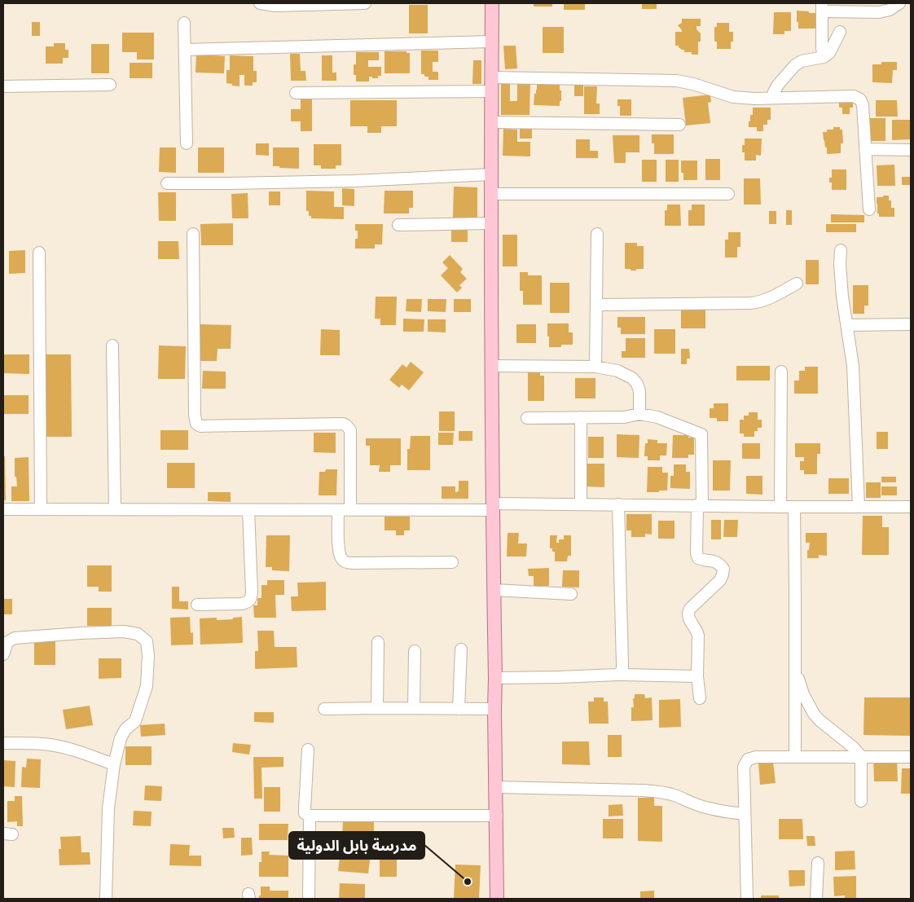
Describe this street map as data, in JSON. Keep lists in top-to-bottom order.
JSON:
{
  "places": ["مدرسة بابل الدولية"]
}
